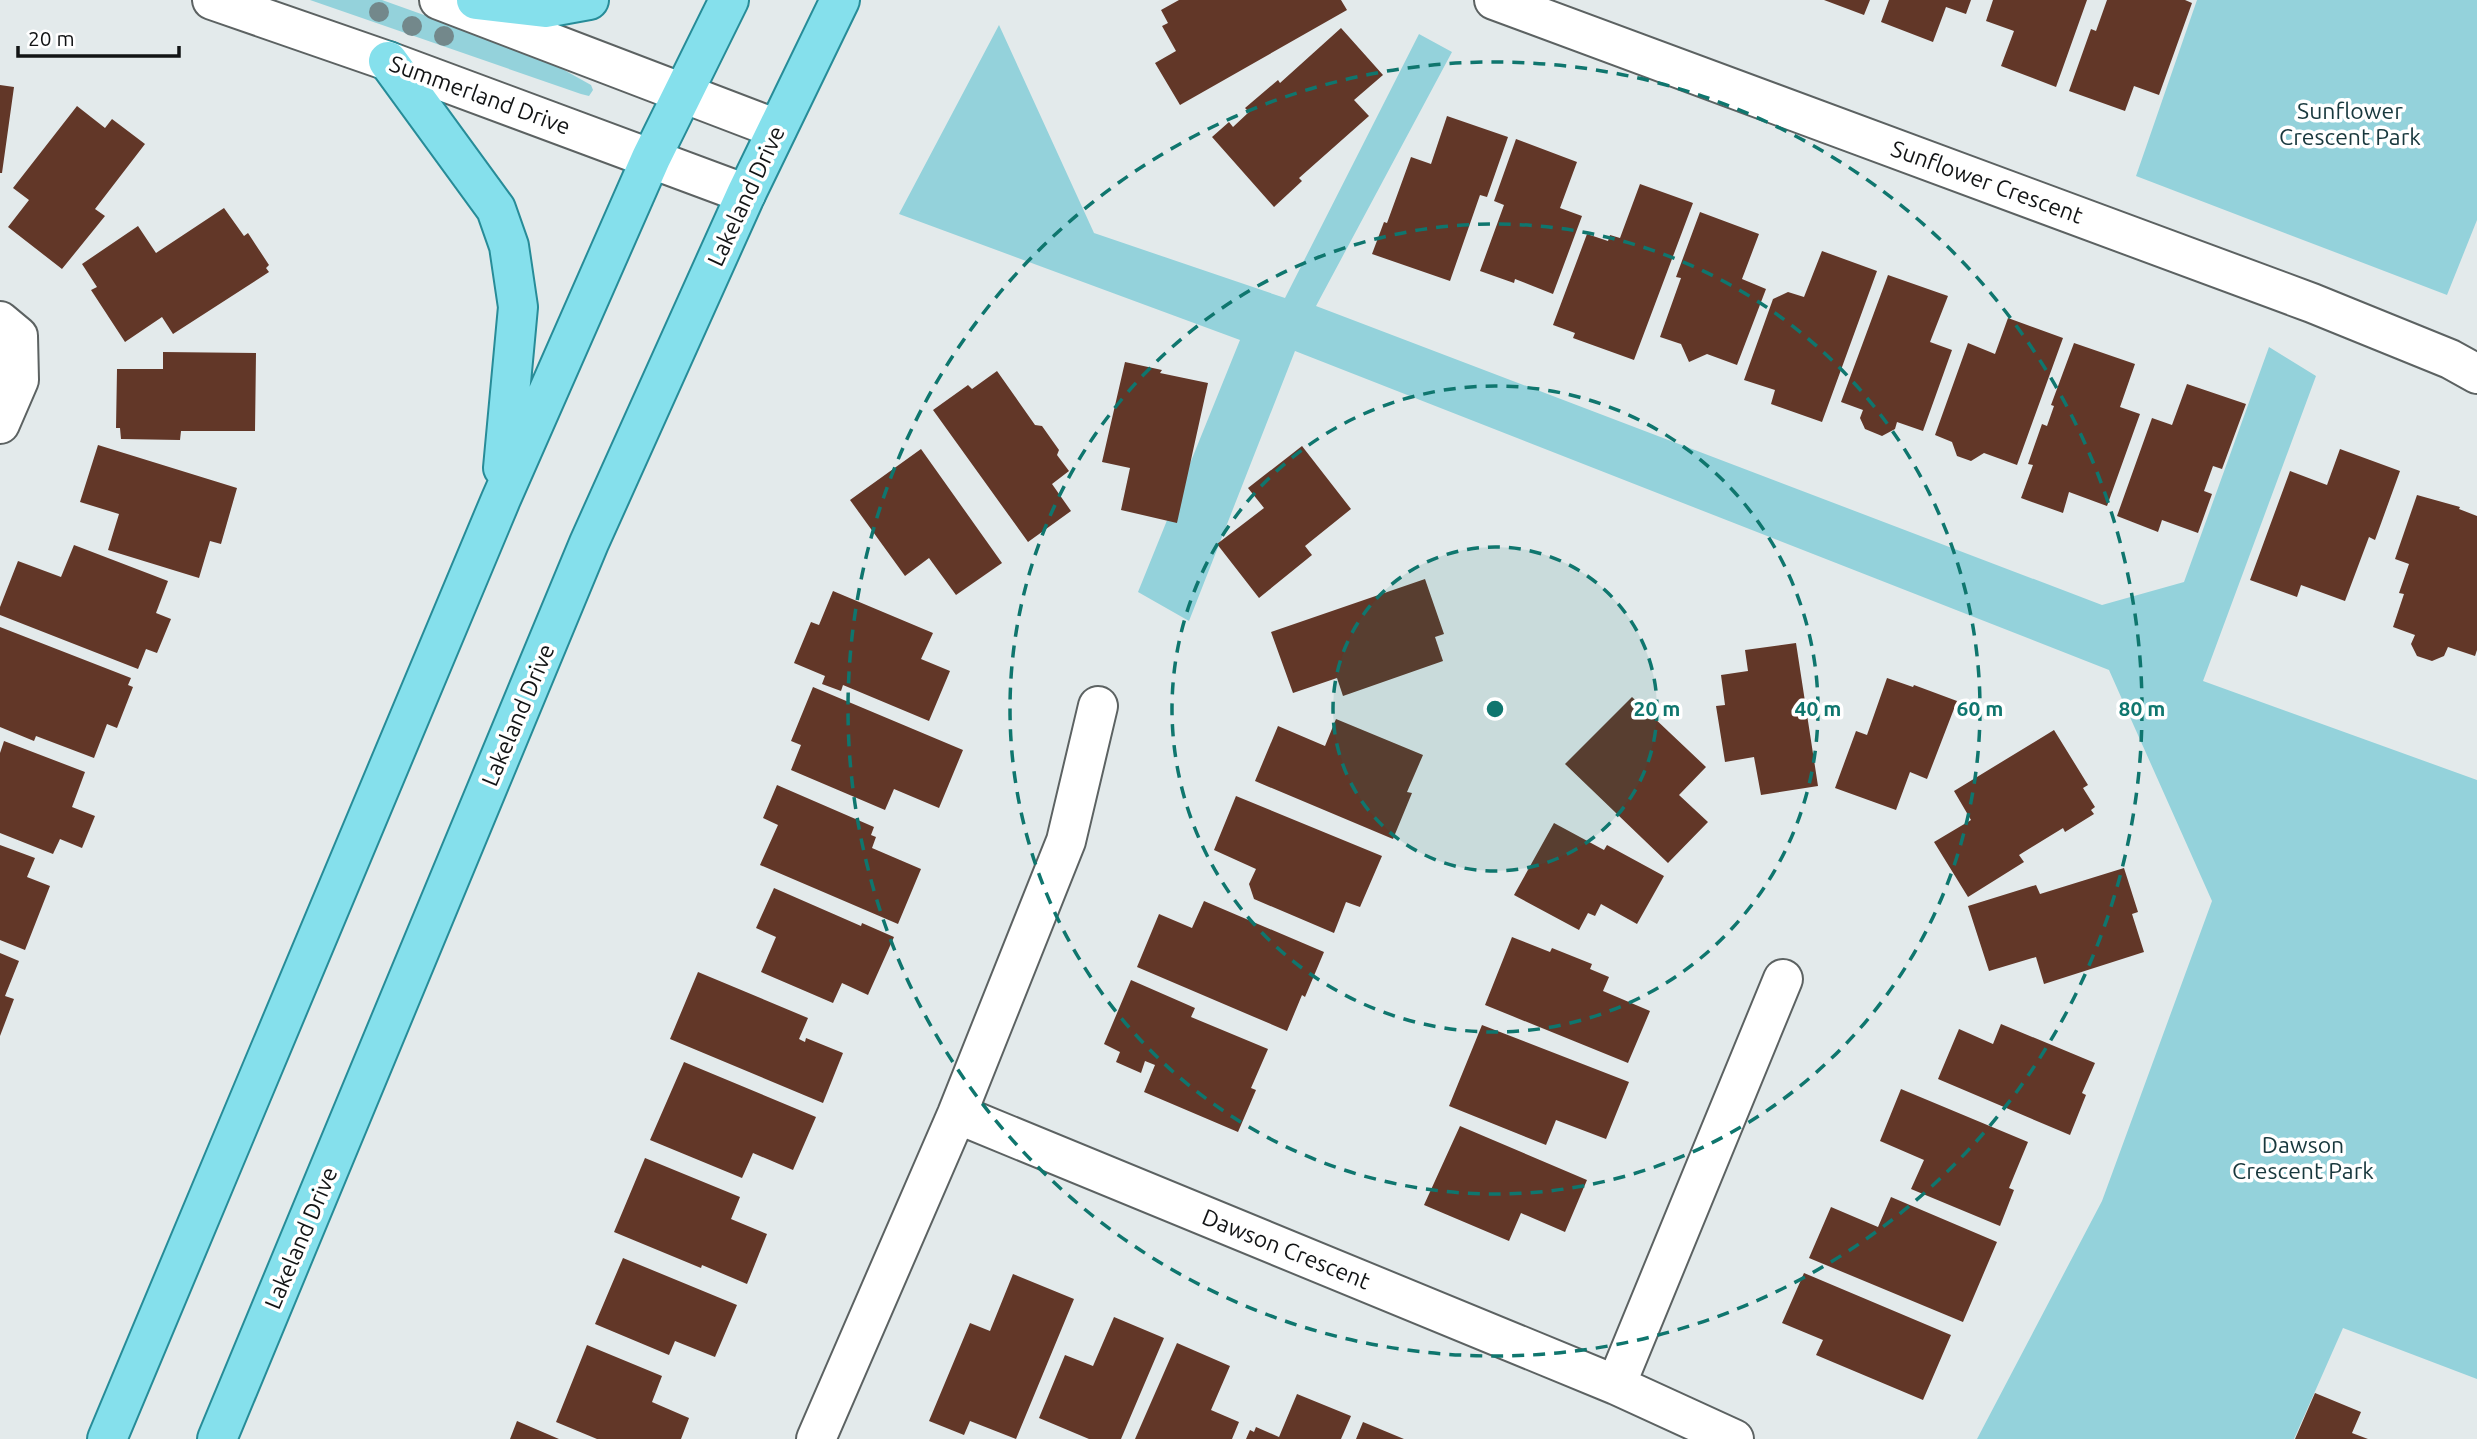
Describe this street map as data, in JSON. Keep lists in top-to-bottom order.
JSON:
{
  "streets": {
    "main road": ["Lakeland Drive"],
    "street": ["Summerland Drive", "Sunflower Crescent", "Dawson Crescent"]
  },
  "crossings": [
    ["Summerland Drive", "Lakeland Drive"]
  ],
  "parks": ["Sunflower Crescent Park", "Dawson Crescent Park"],
  "scale_bar": "20 m",
  "rings": [
    "20 m",
    "40 m",
    "60 m",
    "80 m"
  ]
}
